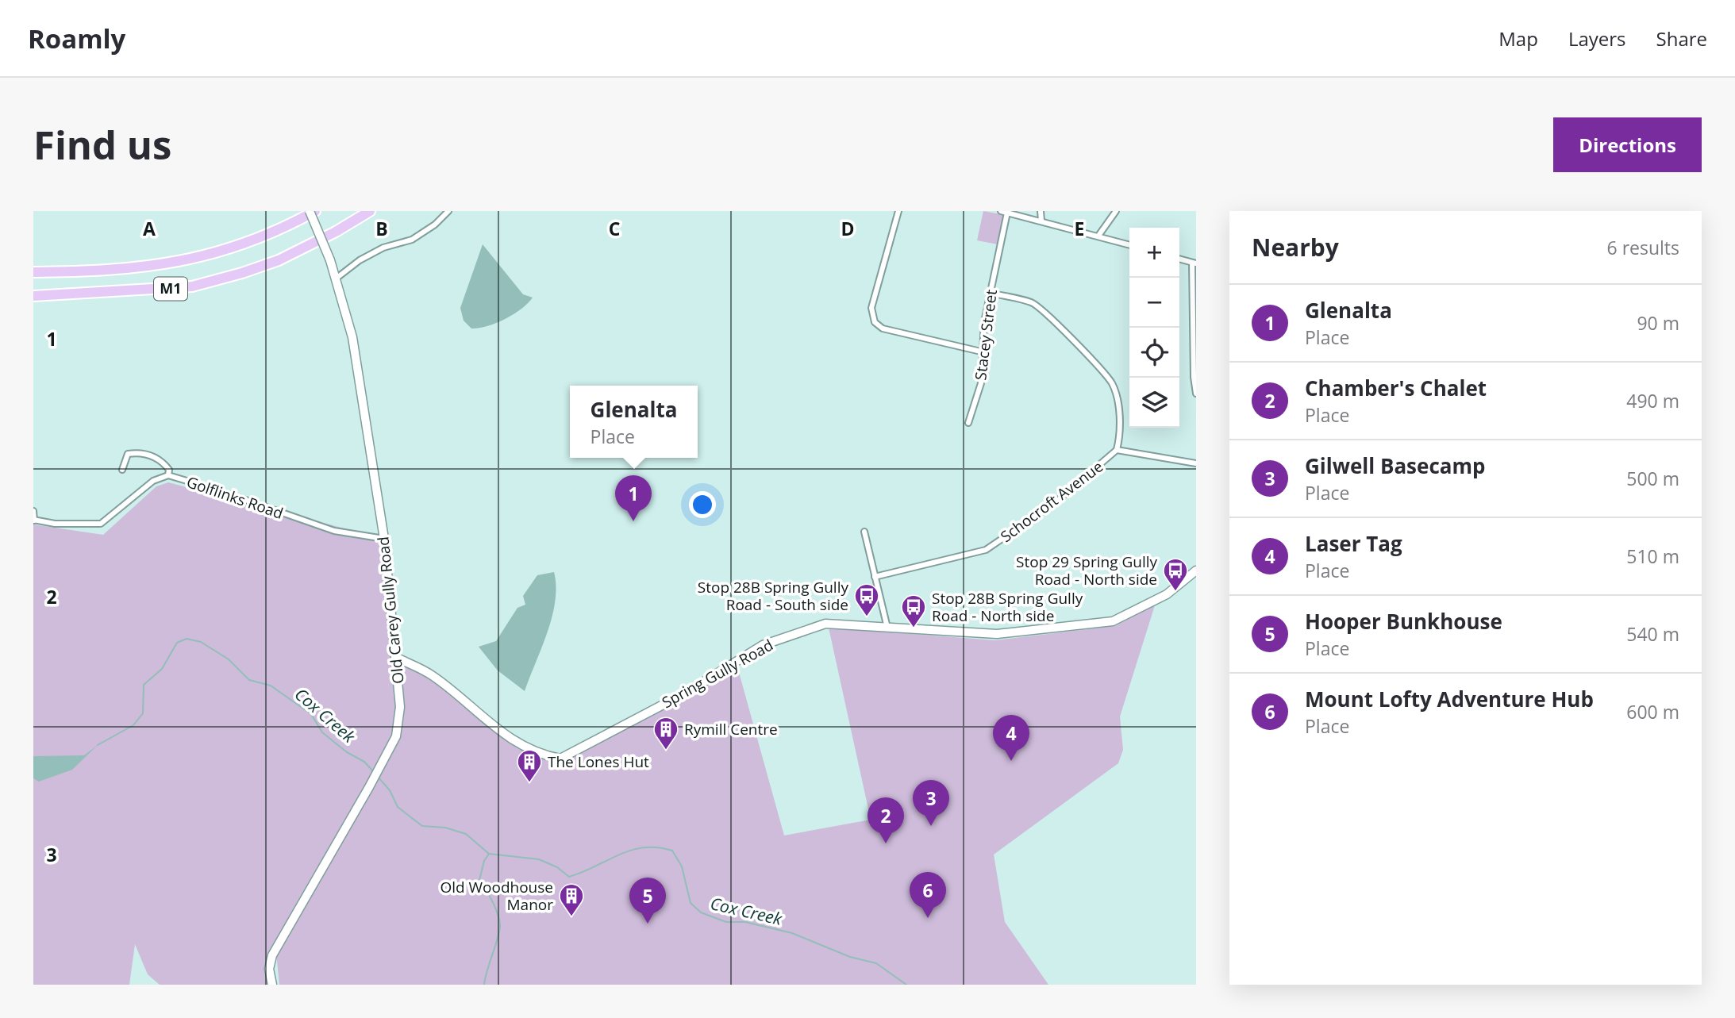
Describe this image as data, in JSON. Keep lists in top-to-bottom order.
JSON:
{
  "streets": {
    "highway": ["M1"],
    "main road": ["Old Carey Gully Road", "Spring Gully Road"],
    "street": ["Stacey Street", "Golflinks Road", "Schocroft Avenue"]
  },
  "crossings": [
    ["Golflinks Road", "Old Carey Gully Road"],
    ["Old Carey Gully Road", "Spring Gully Road"]
  ],
  "water": ["Cox Creek"],
  "places": {
    "bus stop": ["Stop 29 Spring Gully Road - North side", "Stop 28B Spring Gully Road - South side", "Stop 28B Spring Gully Road - North side"],
    "building": ["Rymill Centre", "The Lones Hut", "Old Woodhouse Manor"]
  },
  "page": {
    "header": "Roamly",
    "nav": ["Map", "Layers", "Share"],
    "buttons": "Directions",
    "title": "Find us",
    "heading": ["Nearby", "6 results"],
    "map_buttons": ["+", "−"],
    "list": [
      {
        "mark": "1",
        "name": "Glenalta",
        "note": "Place",
        "value": "90 m"
      },
      {
        "mark": "2",
        "name": "Chamber's Chalet",
        "note": "Place",
        "value": "490 m"
      },
      {
        "mark": "3",
        "name": "Gilwell Basecamp",
        "note": "Place",
        "value": "500 m"
      },
      {
        "mark": "4",
        "name": "Laser Tag",
        "note": "Place",
        "value": "510 m"
      },
      {
        "mark": "5",
        "name": "Hooper Bunkhouse",
        "note": "Place",
        "value": "540 m"
      },
      {
        "mark": "6",
        "name": "Mount Lofty Adventure Hub",
        "note": "Place",
        "value": "600 m"
      }
    ],
    "popup": ["Glenalta", "Place"],
    "pins": [
      "1",
      "4",
      "3",
      "2",
      "6",
      "5"
    ]
  },
  "grid": {
    "columns": [
      "A",
      "B",
      "C",
      "D",
      "E"
    ],
    "rows": ["1", "2", "3"]
  }
}
